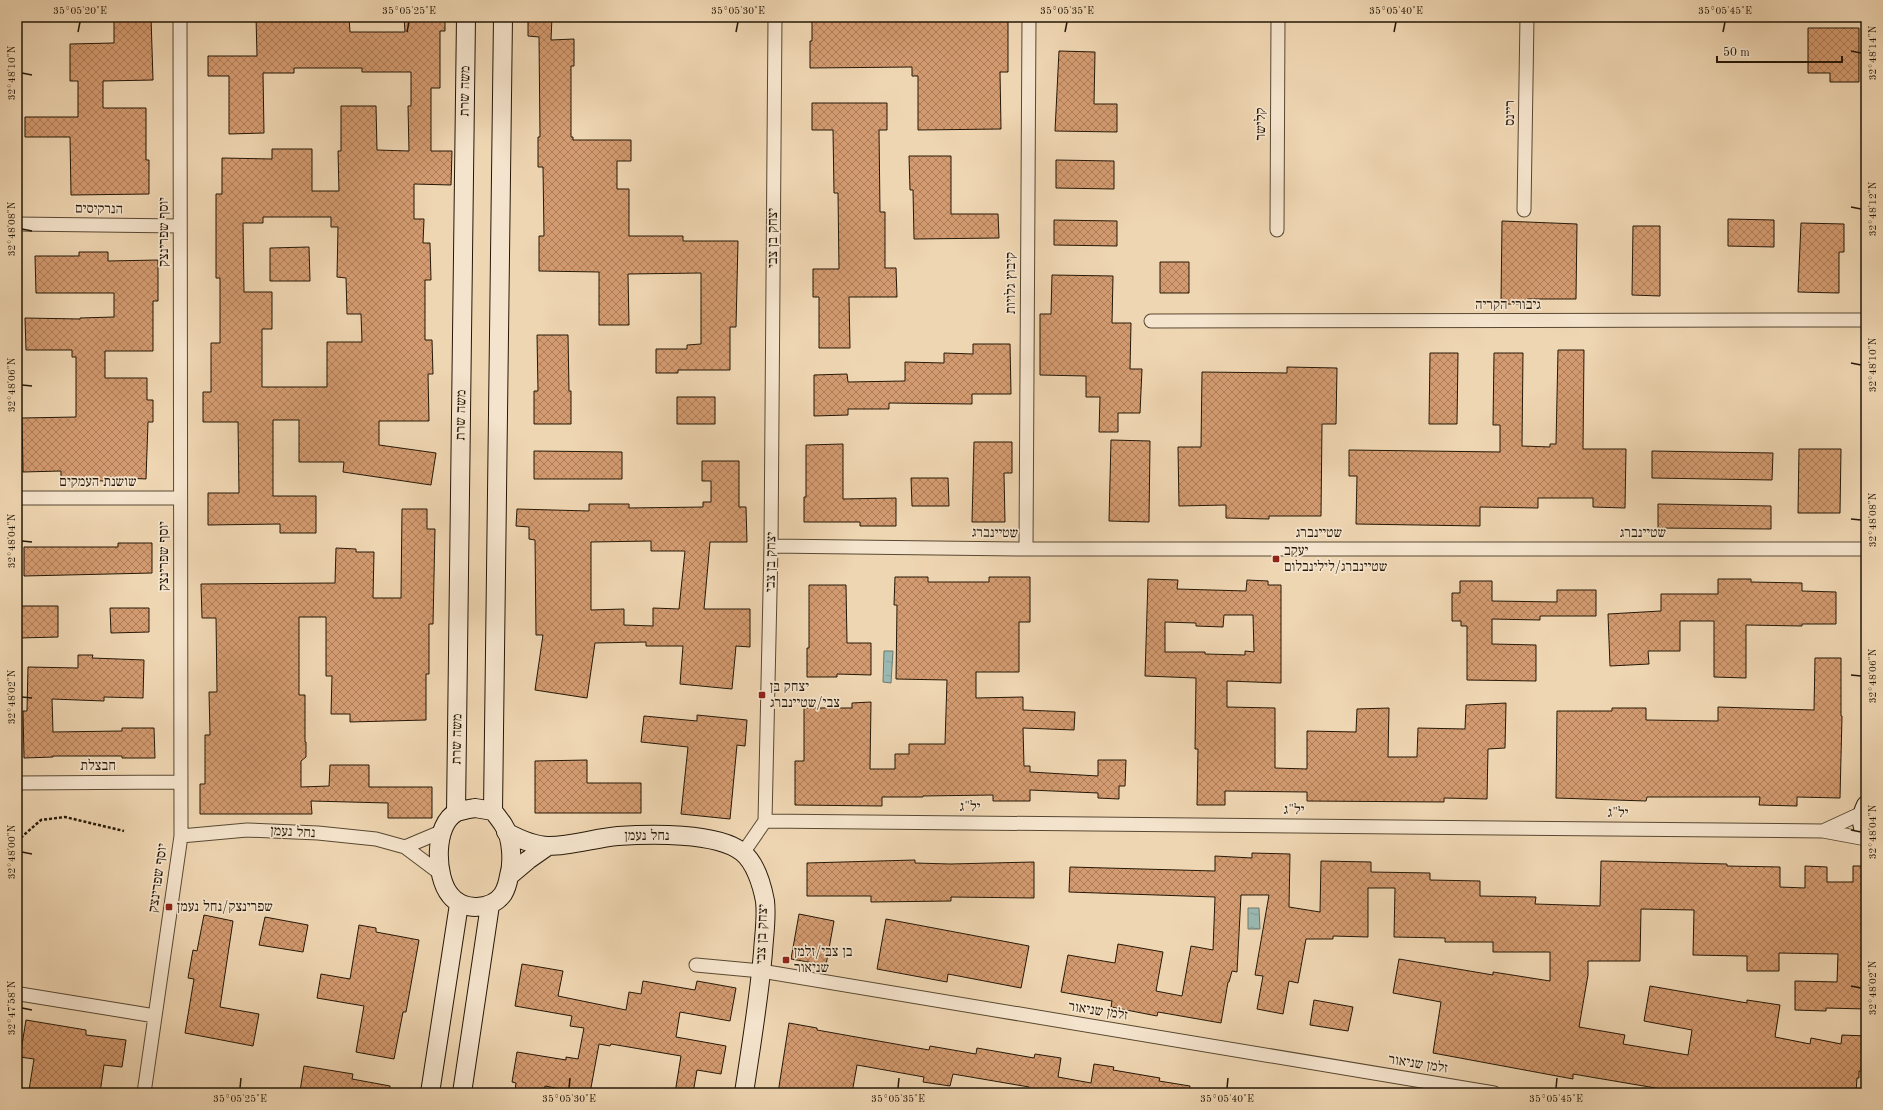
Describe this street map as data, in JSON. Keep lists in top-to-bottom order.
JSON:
{
  "streets": {
    "street": [
      "משה שרת",
      "ריינס",
      "קלישר",
      "הנרקיסים",
      "יוסף שפרינצק",
      "יצחק בן צבי",
      "קיבוץ גלויות",
      "גיבורי הקריה",
      "שושנת העמקים",
      "שטיינברג",
      "חבצלת",
      "יל\"ג",
      "נחל נעמן",
      "זלמן שניאור"
    ]
  },
  "crossings": [
    ["משה שרת", "נחל נעמן"],
    ["הנרקיסים", "יוסף שפרינצק"],
    ["יוסף שפרינצק", "שושנת העמקים"],
    ["יוסף שפרינצק", "חבצלת"],
    ["יוסף שפרינצק", "נחל נעמן"],
    ["יצחק בן צבי", "שטיינברג"],
    ["יצחק בן צבי", "יל\"ג"],
    ["יצחק בן צבי", "נחל נעמן"],
    ["יצחק בן צבי", "זלמן שניאור"],
    ["קיבוץ גלויות", "שטיינברג"]
  ],
  "places": {
    "transit": [
      "יעקב שטיינברג/לילינבלום",
      "יצחק בן צבי/שטיינברג",
      "שפרינצק/נחל נעמן",
      "בן צבי/זלמן שניאור"
    ]
  },
  "scale_bar": "50 m",
  "coordinates": [
    "35°05'20\"E",
    "35°05'25\"E",
    "35°05'30\"E",
    "35°05'35\"E",
    "35°05'40\"E",
    "35°05'45\"E",
    "32°48'14\"N",
    "32°48'10\"N",
    "32°48'12\"N",
    "32°48'08\"N",
    "32°48'06\"N",
    "32°48'04\"N",
    "32°48'02\"N",
    "32°48'00\"N",
    "32°47'58\"N"
  ]
}
